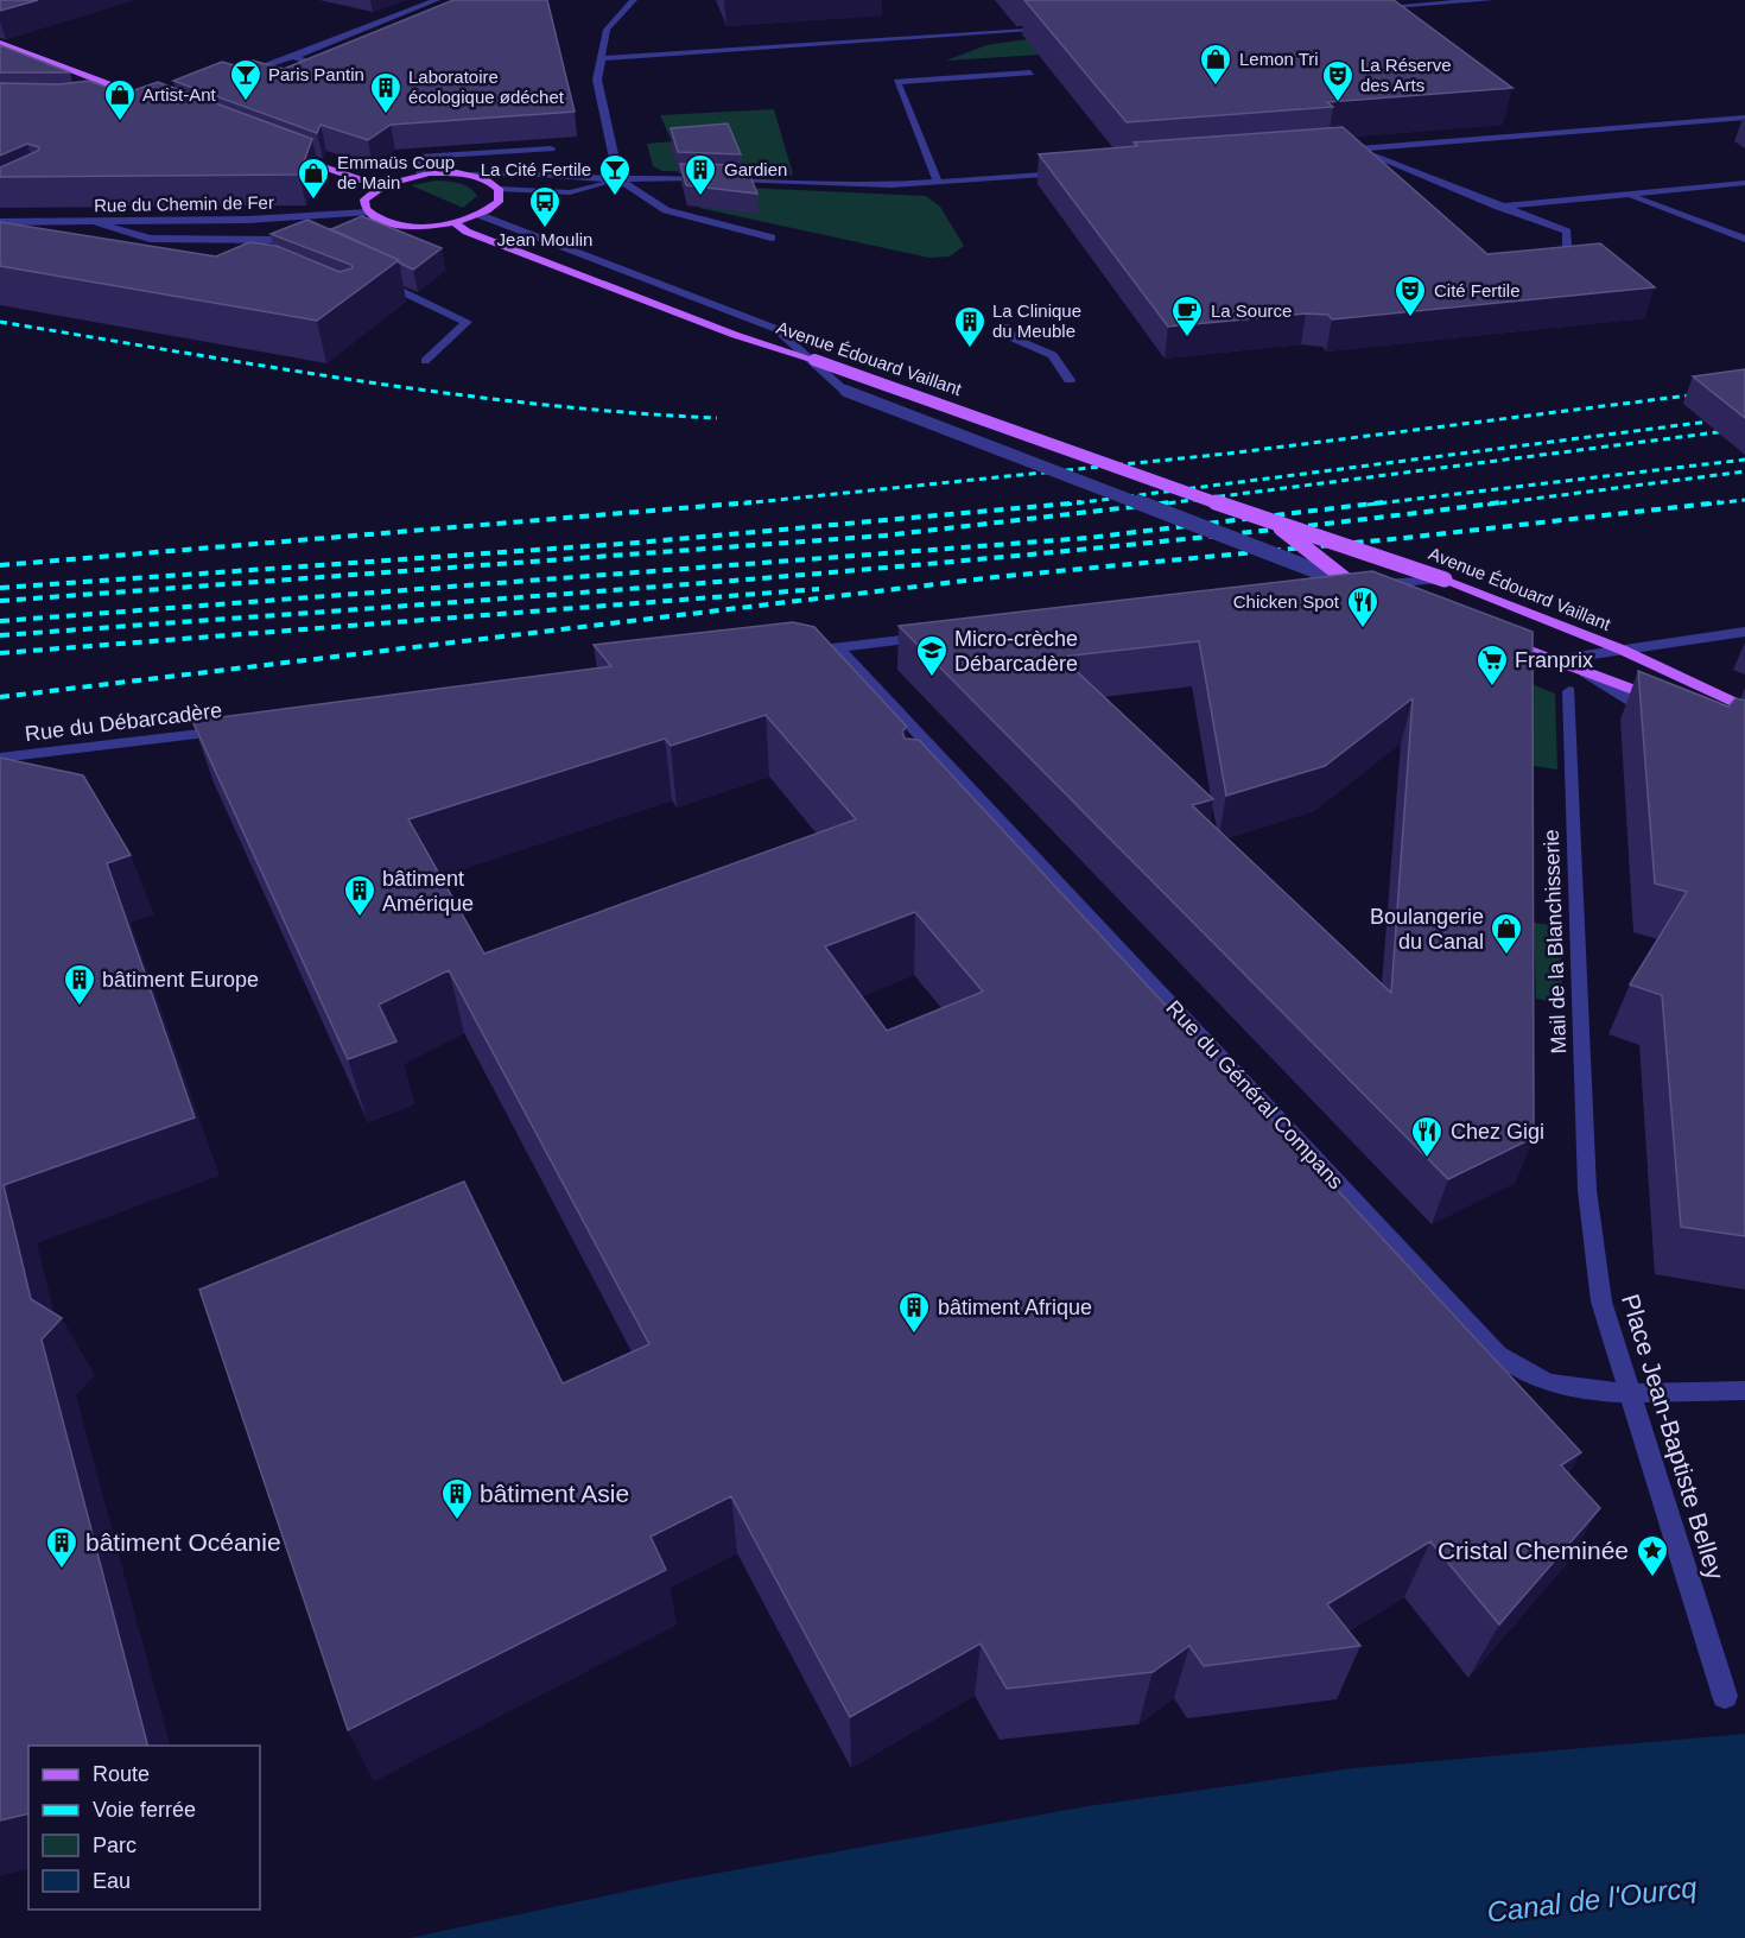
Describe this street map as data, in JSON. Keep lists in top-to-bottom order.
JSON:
{
  "streets": {
    "main road": ["Avenue Édouard Vaillant"],
    "street": [
      "Rue du Chemin de Fer",
      "Rue du Débarcadère",
      "Mail de la Blanchisserie",
      "Rue du Général Compans",
      "Place Jean-Baptiste Belley"
    ]
  },
  "crossings": [
    ["Mail de la Blanchisserie", "Place Jean-Baptiste Belley"],
    ["Rue du Général Compans", "Place Jean-Baptiste Belley"]
  ],
  "water": ["Canal de l'Ourcq"],
  "places": {
    "shop": [
      "Lemon Tri",
      "Artist-Ant",
      "Emmaüs Coup de Main",
      "Boulangerie du Canal"
    ],
    "bar": ["Paris Pantin", "La Cité Fertile"],
    "theatre": ["La Réserve des Arts", "Cité Fertile"],
    "building": [
      "Laboratoire écologique ødéchet",
      "Gardien",
      "La Clinique du Meuble",
      "bâtiment Amérique",
      "bâtiment Europe",
      "bâtiment Afrique",
      "bâtiment Asie",
      "bâtiment Océanie"
    ],
    "bus stop": ["Jean Moulin"],
    "cafe": ["La Source"],
    "restaurant": ["Chicken Spot", "Chez Gigi"],
    "school or university": ["Micro-crèche Débarcadère"],
    "supermarket": ["Franprix"],
    "place": ["Cristal Cheminée"]
  },
  "legend": [
    "Route",
    "Voie ferrée",
    "Parc",
    "Eau"
  ]
}
